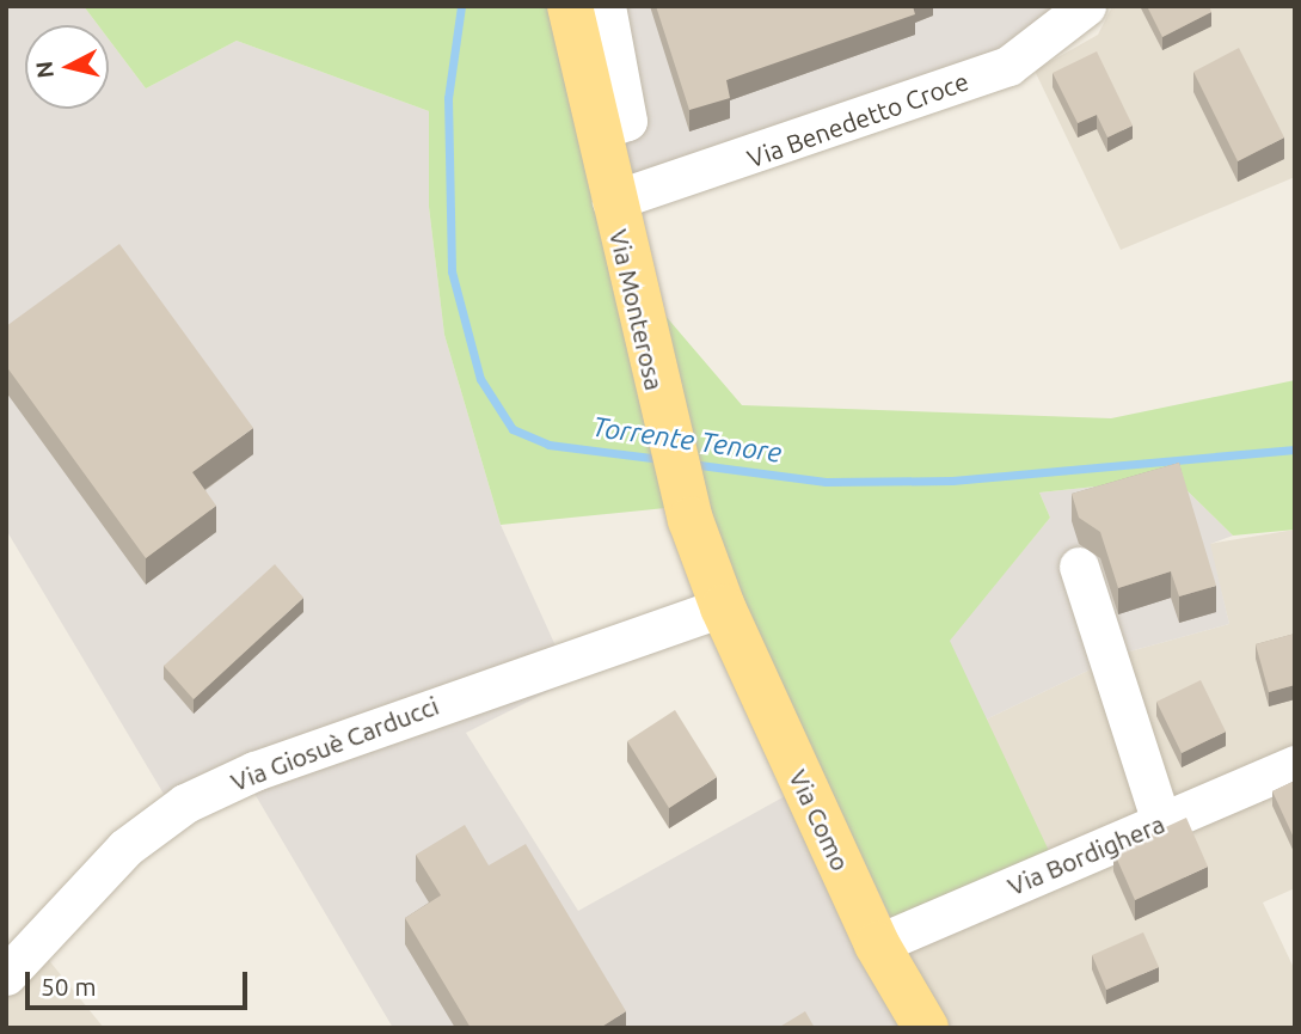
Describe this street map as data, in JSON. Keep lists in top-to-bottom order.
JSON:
{
  "streets": {
    "main road": ["Via Monterosa", "Via Como"],
    "street": ["Via Benedetto Croce", "Via Giosuè Carducci", "Via Bordighera"]
  },
  "crossings": [
    ["Via Benedetto Croce", "Via Monterosa"],
    ["Via Monterosa", "Via Giosuè Carducci"],
    ["Via Monterosa", "Via Como"],
    ["Via Giosuè Carducci", "Via Como"],
    ["Via Como", "Via Bordighera"]
  ],
  "water": ["Torrente Tenore"],
  "scale_bar": "50 m",
  "north": "left"
}
